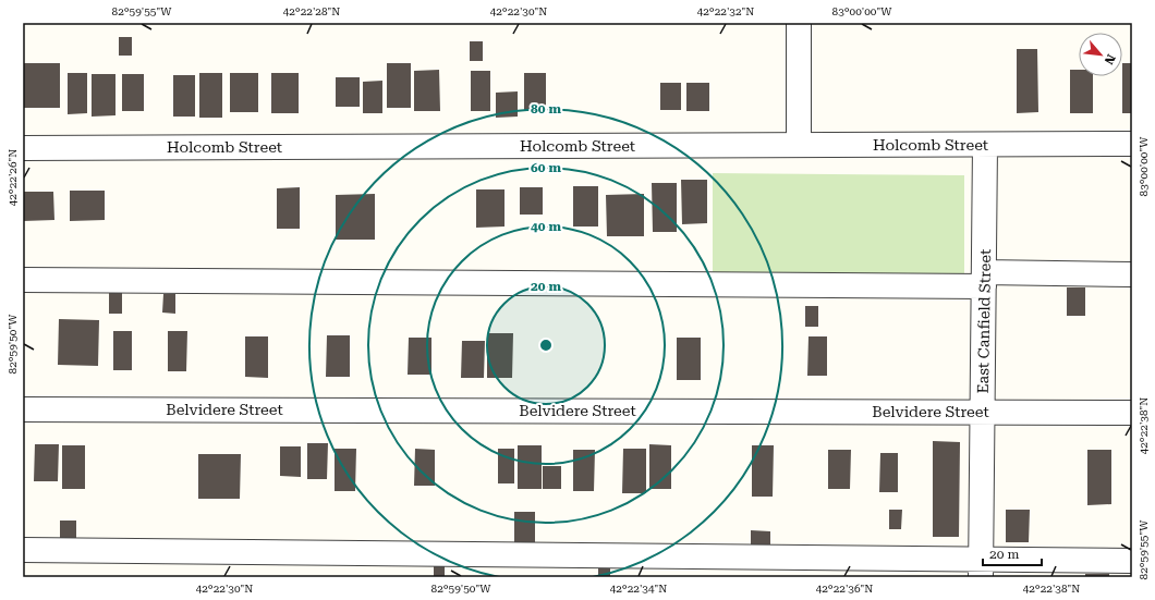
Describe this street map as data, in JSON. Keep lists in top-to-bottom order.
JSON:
{
  "streets": {
    "street": ["Holcomb Street", "East Canfield Street", "Belvidere Street"]
  },
  "crossings": [
    ["Holcomb Street", "East Canfield Street"],
    ["East Canfield Street", "Belvidere Street"]
  ],
  "scale_bar": "20 m",
  "north": "bottom right",
  "coordinates": [
    "82°59'55\"W",
    "42°22'28\"N",
    "42°22'30\"N",
    "42°22'32\"N",
    "83°00'00\"W",
    "42°22'26\"N",
    "82°59'50\"W",
    "42°22'38\"N",
    "42°22'34\"N",
    "42°22'36\"N"
  ],
  "rings": [
    "80 m",
    "60 m",
    "40 m",
    "20 m"
  ]
}
